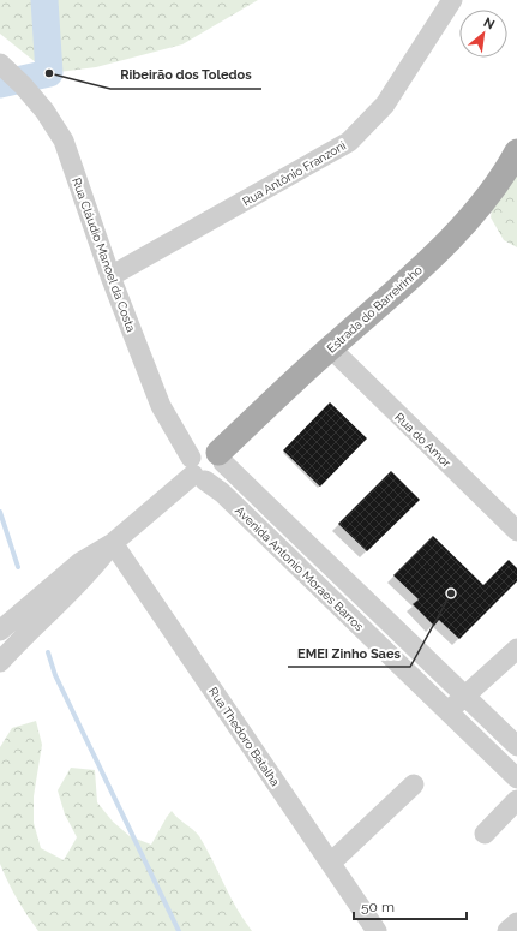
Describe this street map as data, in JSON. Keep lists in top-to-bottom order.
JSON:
{
  "streets": {
    "main road": ["Estrada do Barreirinho"],
    "street": [
      "Rua Antônio Franzoni",
      "Rua Cláudio Manoel da Costa",
      "Rua do Amor",
      "Avenida Antonio Moraes Barros",
      "Rua Thedoro Batalha"
    ]
  },
  "crossings": [
    ["Rua Antônio Franzoni", "Rua Cláudio Manoel da Costa"],
    ["Rua Cláudio Manoel da Costa", "Estrada do Barreirinho"],
    ["Rua Cláudio Manoel da Costa", "Avenida Antonio Moraes Barros"],
    ["Estrada do Barreirinho", "Rua do Amor"],
    ["Estrada do Barreirinho", "Avenida Antonio Moraes Barros"]
  ],
  "places": ["Ribeirão dos Toledos", "EMEI Zinho Saes"],
  "scale_bar": "50 m",
  "north": "top right"
}
